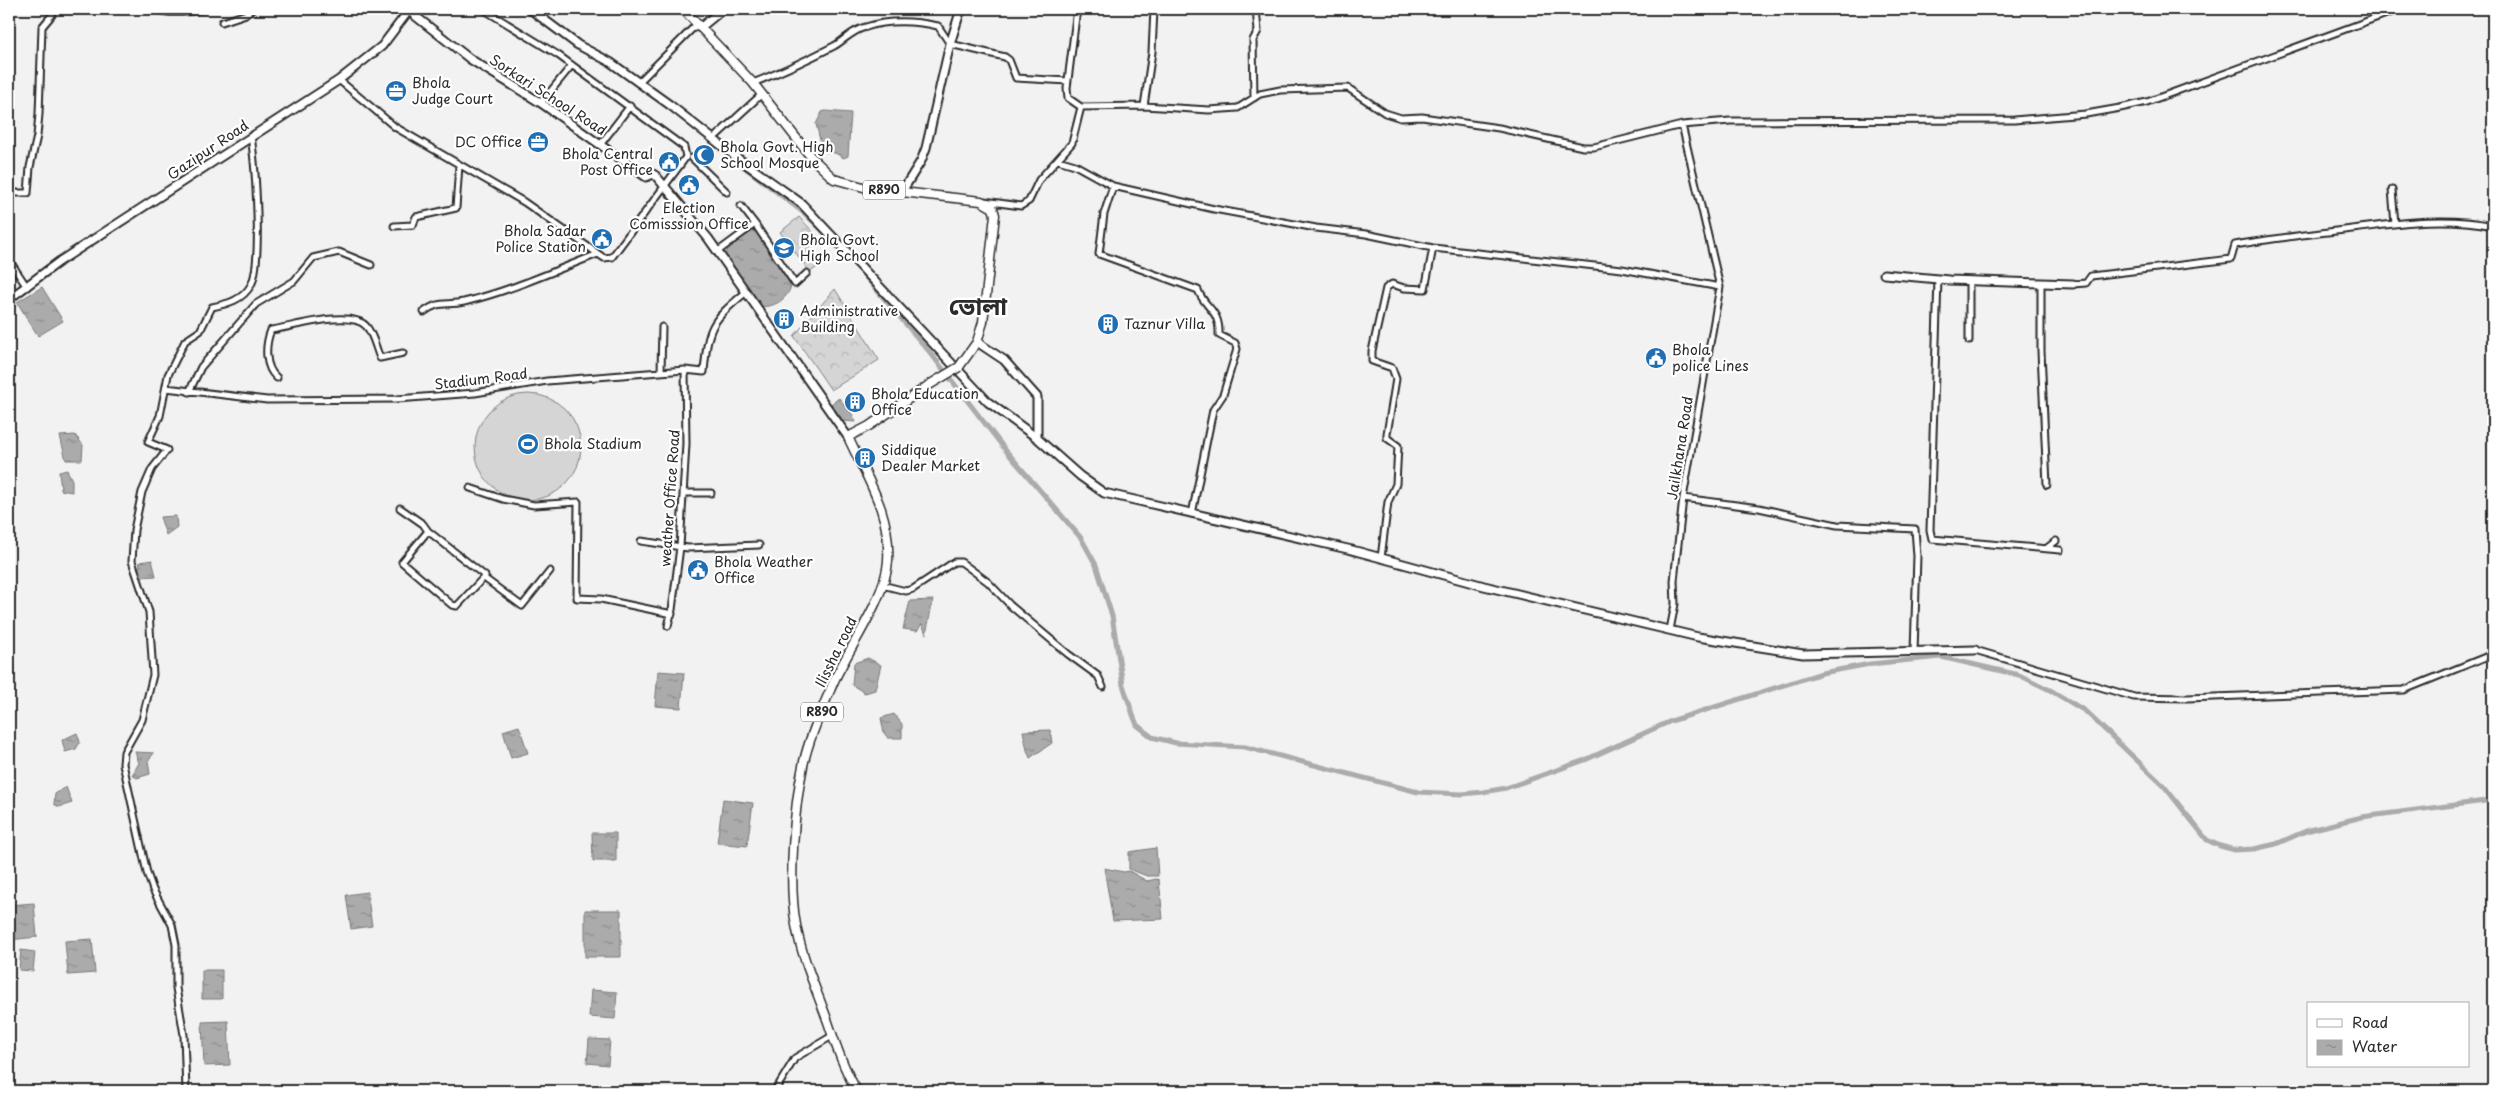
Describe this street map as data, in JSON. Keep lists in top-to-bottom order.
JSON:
{
  "streets": {
    "main road": ["R890", "Ilissha road"],
    "street": [
      "Sorkari School Road",
      "Gazipur Road",
      "Stadium Road",
      "Jailkhana Road",
      "weather Office Road"
    ]
  },
  "crossings": [
    ["Sorkari School Road", "Gazipur Road"],
    ["Sorkari School Road", "Stadium Road"],
    ["Sorkari School Road", "Ilissha road"],
    ["Stadium Road", "weather Office Road"]
  ],
  "districts": ["ভোলা"],
  "places": {
    "office": ["Bhola Judge Court", "DC Office"],
    "mosque": ["Bhola Govt. High School Mosque"],
    "public building": [
      "Bhola Central Post Office",
      "Election Comisssion Office",
      "Bhola Sadar Police Station",
      "Bhola police Lines",
      "Bhola Weather Office"
    ],
    "school or university": ["Bhola Govt. High School"],
    "building": [
      "Administrative Building",
      "Taznur Villa",
      "Bhola Education Office",
      "Siddique Dealer Market"
    ],
    "sports": ["Bhola Stadium"]
  },
  "legend": ["Road", "Water"]
}
